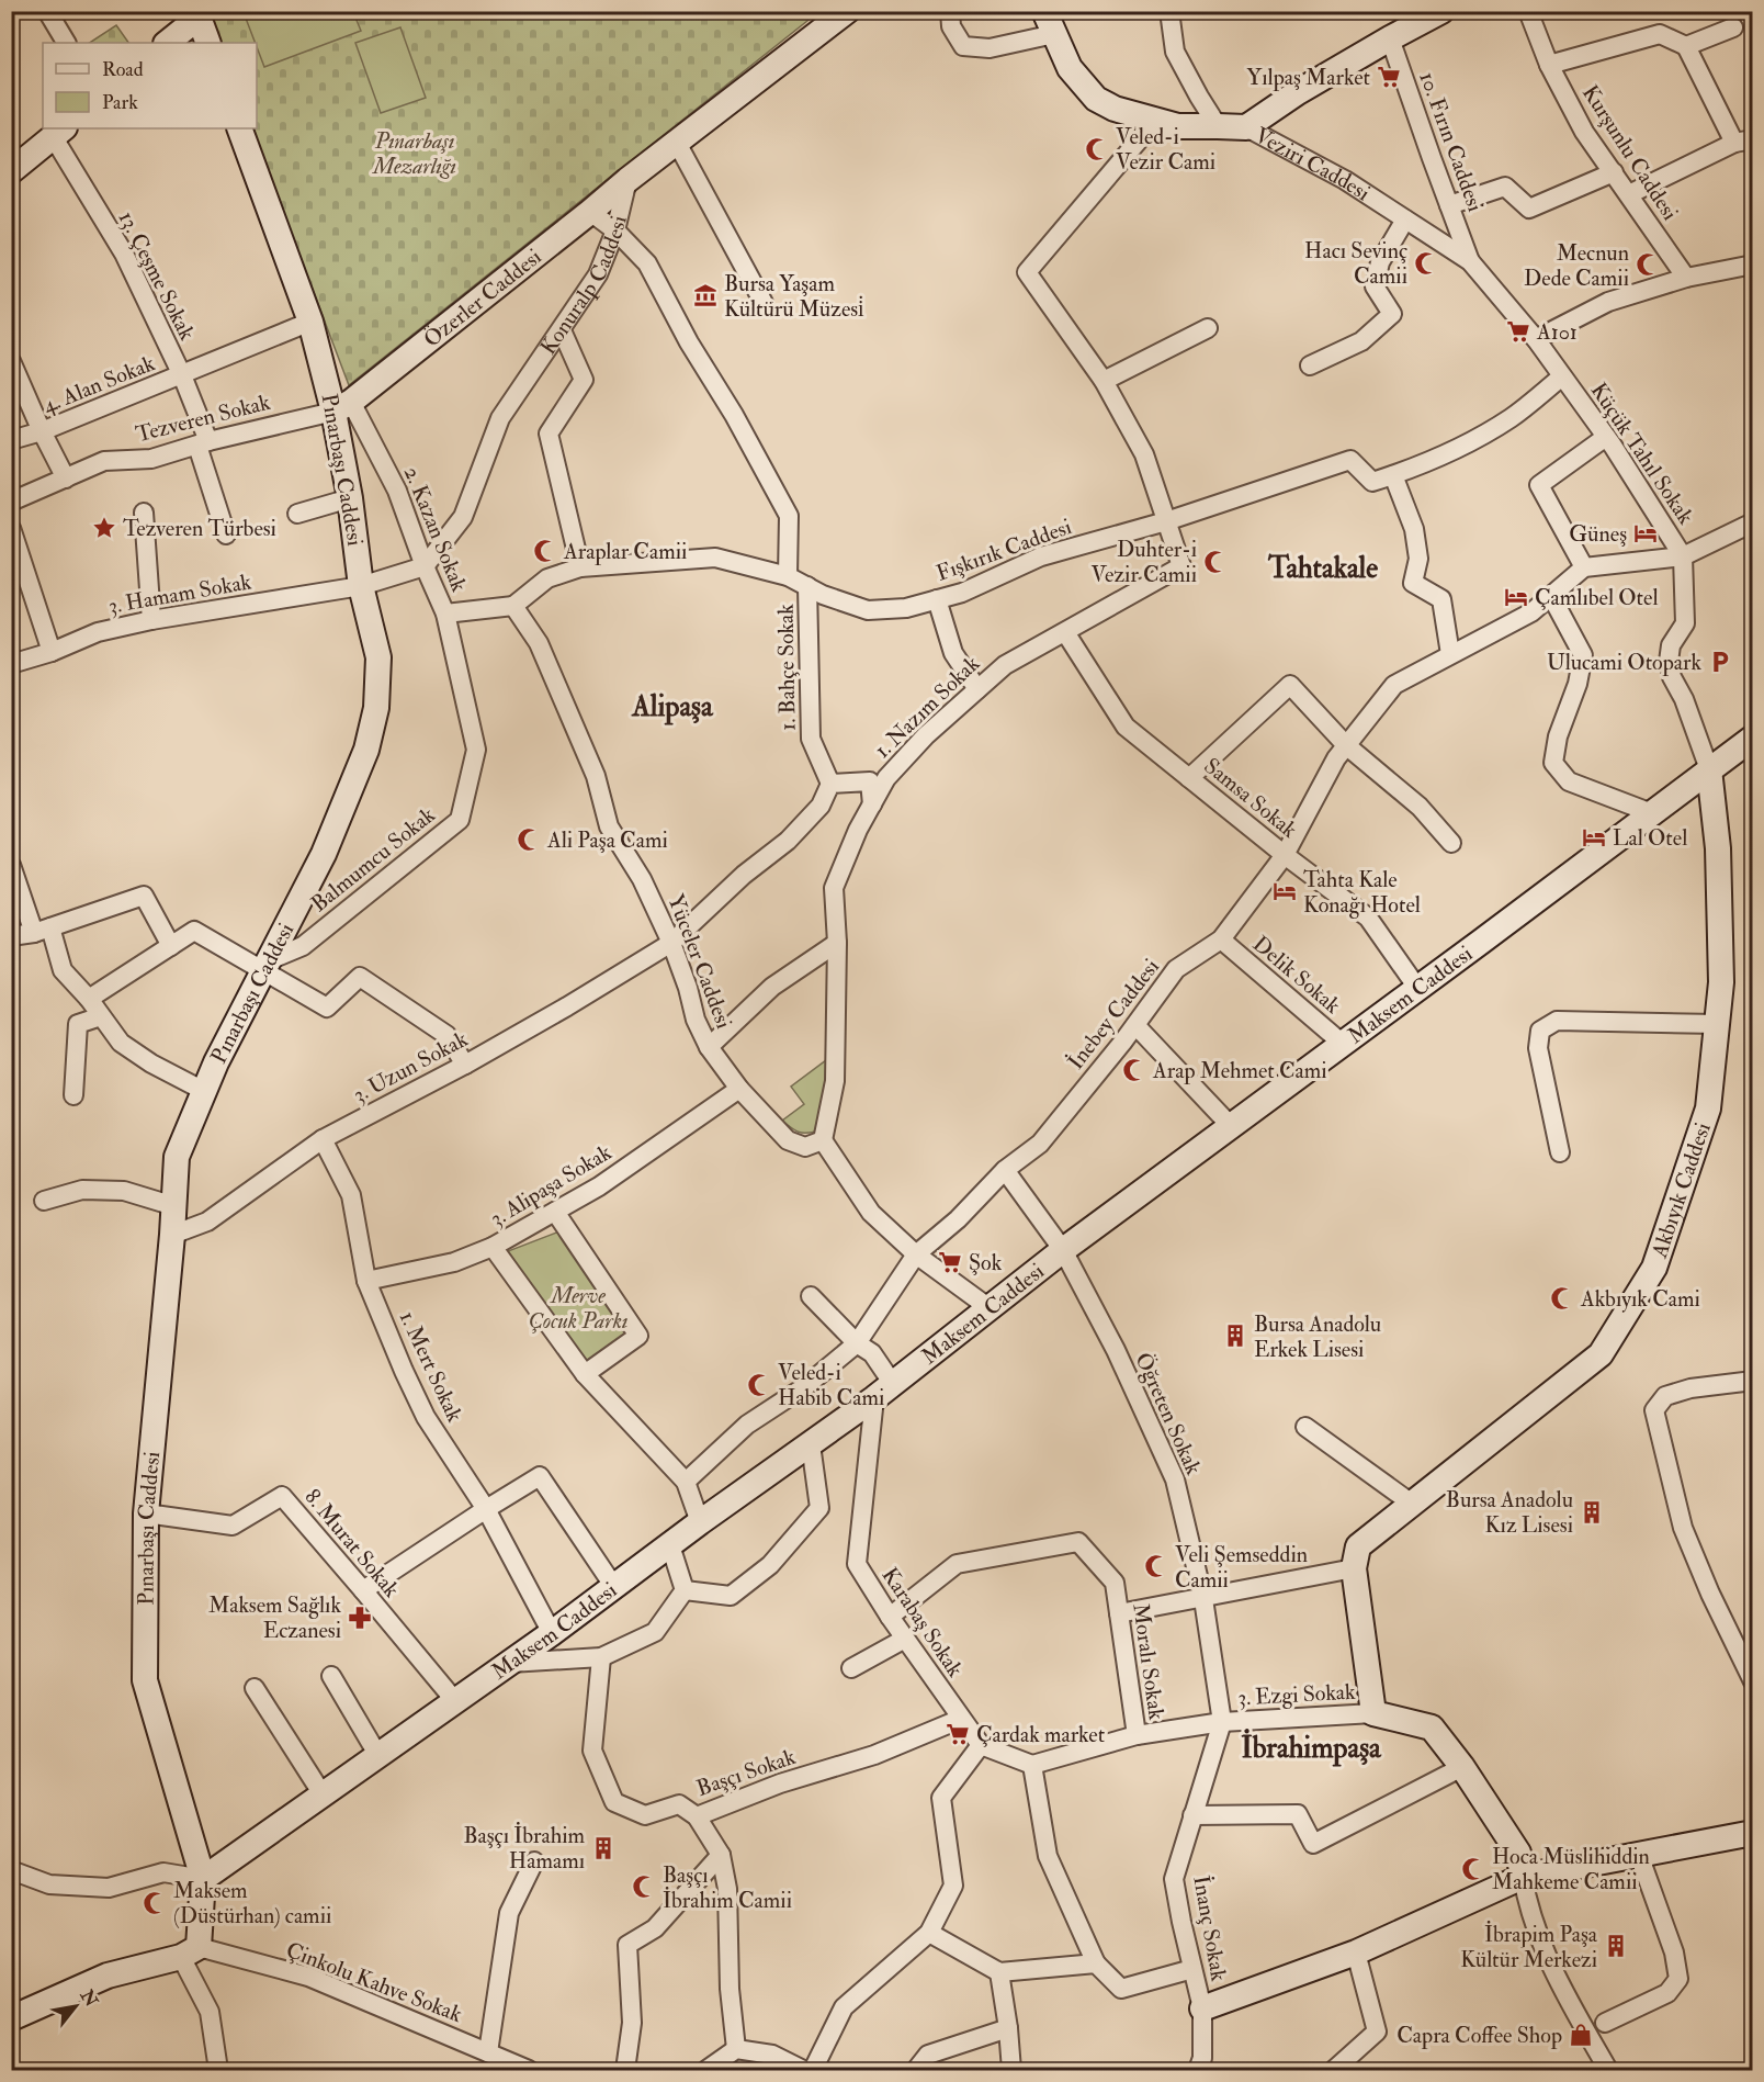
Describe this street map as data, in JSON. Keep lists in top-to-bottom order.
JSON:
{
  "streets": {
    "main road": [
      "Veziri Caddesi",
      "Özerler Caddesi",
      "Pınarbaşı Caddesi",
      "Maksem Caddesi",
      "Akbıyık Caddesi"
    ],
    "street": [
      "10. Fırın Caddesi",
      "Kurşunlu Caddesi",
      "13. Çeşme Sokak",
      "Konuralp Caddesi",
      "4. Alan Sokak",
      "Tezveren Sokak",
      "Küçük Tahıl Sokak",
      "2. Kazan Sokak",
      "Fışkırık Caddesi",
      "3. Hamam Sokak",
      "1. Bahçe Sokak",
      "1. Nazım Sokak",
      "Samsa Sokak",
      "Balmumcu Sokak",
      "Yüceler Caddesi",
      "Delik Sokak",
      "İnebey Caddesi",
      "3. Uzun Sokak",
      "3. Alipaşa Sokak",
      "1. Mert Sokak",
      "Öğreten Sokak",
      "8. Murat Sokak",
      "Karabaş Sokak",
      "Moralı Sokak",
      "3. Ezgi Sokak",
      "Başçı Sokak",
      "İnanç Sokak",
      "Çinkolu Kahve Sokak"
    ]
  },
  "crossings": [
    ["10. Fırın Caddesi", "Veziri Caddesi"],
    ["Veziri Caddesi", "Küçük Tahıl Sokak"],
    ["Veziri Caddesi", "Fışkırık Caddesi"],
    ["13. Çeşme Sokak", "4. Alan Sokak"],
    ["13. Çeşme Sokak", "Tezveren Sokak"],
    ["Konuralp Caddesi", "Özerler Caddesi"],
    ["Konuralp Caddesi", "2. Kazan Sokak"],
    ["Özerler Caddesi", "Tezveren Sokak"],
    ["Özerler Caddesi", "Pınarbaşı Caddesi"],
    ["Özerler Caddesi", "2. Kazan Sokak"],
    ["4. Alan Sokak", "Pınarbaşı Caddesi"],
    ["Tezveren Sokak", "Pınarbaşı Caddesi"],
    ["Tezveren Sokak", "2. Kazan Sokak"],
    ["Küçük Tahıl Sokak", "Fışkırık Caddesi"],
    ["Pınarbaşı Caddesi", "2. Kazan Sokak"],
    ["Pınarbaşı Caddesi", "3. Hamam Sokak"],
    ["Pınarbaşı Caddesi", "Balmumcu Sokak"],
    ["Pınarbaşı Caddesi", "Maksem Caddesi"],
    ["Pınarbaşı Caddesi", "3. Uzun Sokak"],
    ["Pınarbaşı Caddesi", "8. Murat Sokak"],
    ["2. Kazan Sokak", "Fışkırık Caddesi"],
    ["2. Kazan Sokak", "Balmumcu Sokak"],
    ["2. Kazan Sokak", "Yüceler Caddesi"],
    ["Fışkırık Caddesi", "1. Bahçe Sokak"],
    ["Fışkırık Caddesi", "1. Nazım Sokak"],
    ["Fışkırık Caddesi", "Yüceler Caddesi"],
    ["1. Bahçe Sokak", "3. Uzun Sokak"],
    ["1. Nazım Sokak", "Samsa Sokak"],
    ["1. Nazım Sokak", "Yüceler Caddesi"],
    ["Samsa Sokak", "Maksem Caddesi"],
    ["Samsa Sokak", "İnebey Caddesi"],
    ["Yüceler Caddesi", "3. Uzun Sokak"],
    ["Yüceler Caddesi", "3. Alipaşa Sokak"],
    ["Delik Sokak", "Maksem Caddesi"],
    ["Delik Sokak", "İnebey Caddesi"],
    ["Maksem Caddesi", "Akbıyık Caddesi"],
    ["Maksem Caddesi", "1. Mert Sokak"],
    ["Maksem Caddesi", "Öğreten Sokak"],
    ["Maksem Caddesi", "8. Murat Sokak"],
    ["Maksem Caddesi", "Karabaş Sokak"],
    ["İnebey Caddesi", "Öğreten Sokak"],
    ["3. Uzun Sokak", "1. Mert Sokak"],
    ["3. Alipaşa Sokak", "1. Mert Sokak"],
    ["Öğreten Sokak", "3. Ezgi Sokak"],
    ["Öğreten Sokak", "İnanç Sokak"],
    ["Karabaş Sokak", "Moralı Sokak"],
    ["Karabaş Sokak", "3. Ezgi Sokak"],
    ["Karabaş Sokak", "Başçı Sokak"],
    ["Moralı Sokak", "3. Ezgi Sokak"],
    ["Moralı Sokak", "Başçı Sokak"],
    ["3. Ezgi Sokak", "Başçı Sokak"],
    ["3. Ezgi Sokak", "İnanç Sokak"]
  ],
  "districts": ["Tahtakale", "Alipaşa", "İbrahimpaşa"],
  "parks": ["Pınarbaşı Mezarlığı", "Merve Çocuk Parkı"],
  "places": {
    "supermarket": [
      "Yılpaş Market",
      "A101",
      "Şok",
      "Çardak market"
    ],
    "mosque": [
      "Veled-i Vezir Cami",
      "Hacı Sevinç Camii",
      "Mecnun Dede Camii",
      "Araplar Camii",
      "Duhter-i Vezir Camii",
      "Ali Paşa Cami",
      "Arap Mehmet Cami",
      "Akbıyık Cami",
      "Veled-i Habib Cami",
      "Veli Şemseddin Camii",
      "Hoca Müslihiddin Mahkeme Camii",
      "Başçı İbrahim Camii",
      "Maksem (Düstürhan) camii"
    ],
    "museum": ["Bursa Yaşam Kültürü Müzesi̇"],
    "place": ["Tezveren Türbesi"],
    "hotel": [
      "Güneş",
      "Çamlıbel Otel",
      "Lal Otel",
      "Tahta Kale Konağı Hotel"
    ],
    "parking": ["Ulucami Otopark"],
    "building": [
      "Bursa Anadolu Erkek Lisesi",
      "Bursa Anadolu Kız Lisesi",
      "Başçı İbrahim Hamamı",
      "İbrapim Paşa Kültür Merkezi"
    ],
    "pharmacy": ["Maksem Sağlık Eczanesi"],
    "shop": ["Capra Coffee Shop"]
  },
  "legend": ["Road", "Park"],
  "north": "top right"
}
